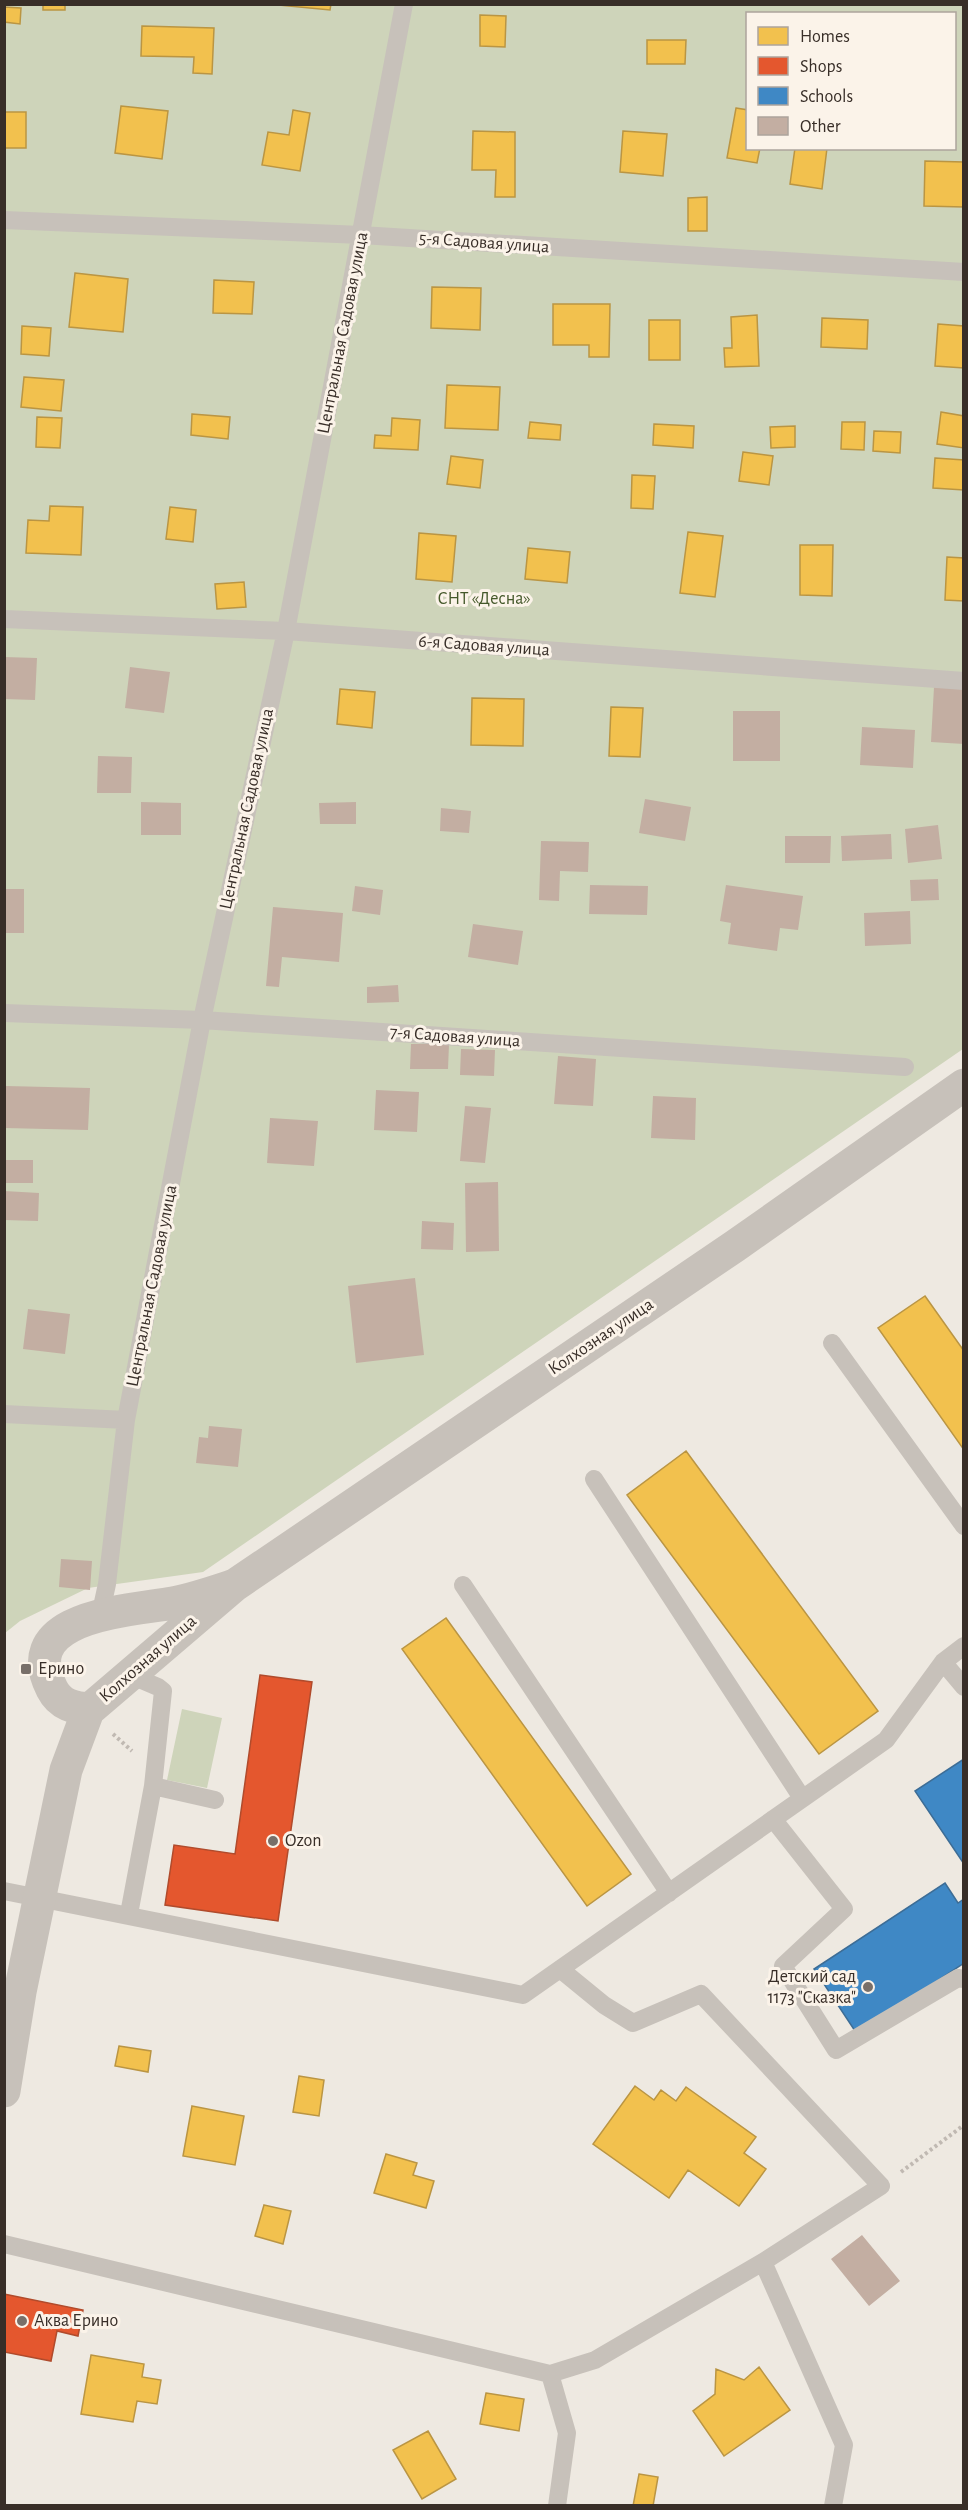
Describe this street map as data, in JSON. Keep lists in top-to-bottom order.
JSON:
{
  "streets": {
    "street": ["Колхозная улица"],
    "lane": [
      "5-я Садовая улица",
      "Центральная Садовая улица",
      "6-я Садовая улица",
      "7-я Садовая улица"
    ]
  },
  "crossings": [
    ["5-я Садовая улица", "Центральная Садовая улица"],
    ["Центральная Садовая улица", "6-я Садовая улица"],
    ["Центральная Садовая улица", "7-я Садовая улица"],
    ["Центральная Садовая улица", "Колхозная улица"]
  ],
  "parks": ["СНТ «Десна»"],
  "places": {
    "transit": ["Ерино"],
    "other": ["Ozon", "Детский сад 1173 \"Сказка\"", "Аква Ерино"]
  },
  "legend": [
    "Homes",
    "Shops",
    "Schools",
    "Other"
  ]
}
